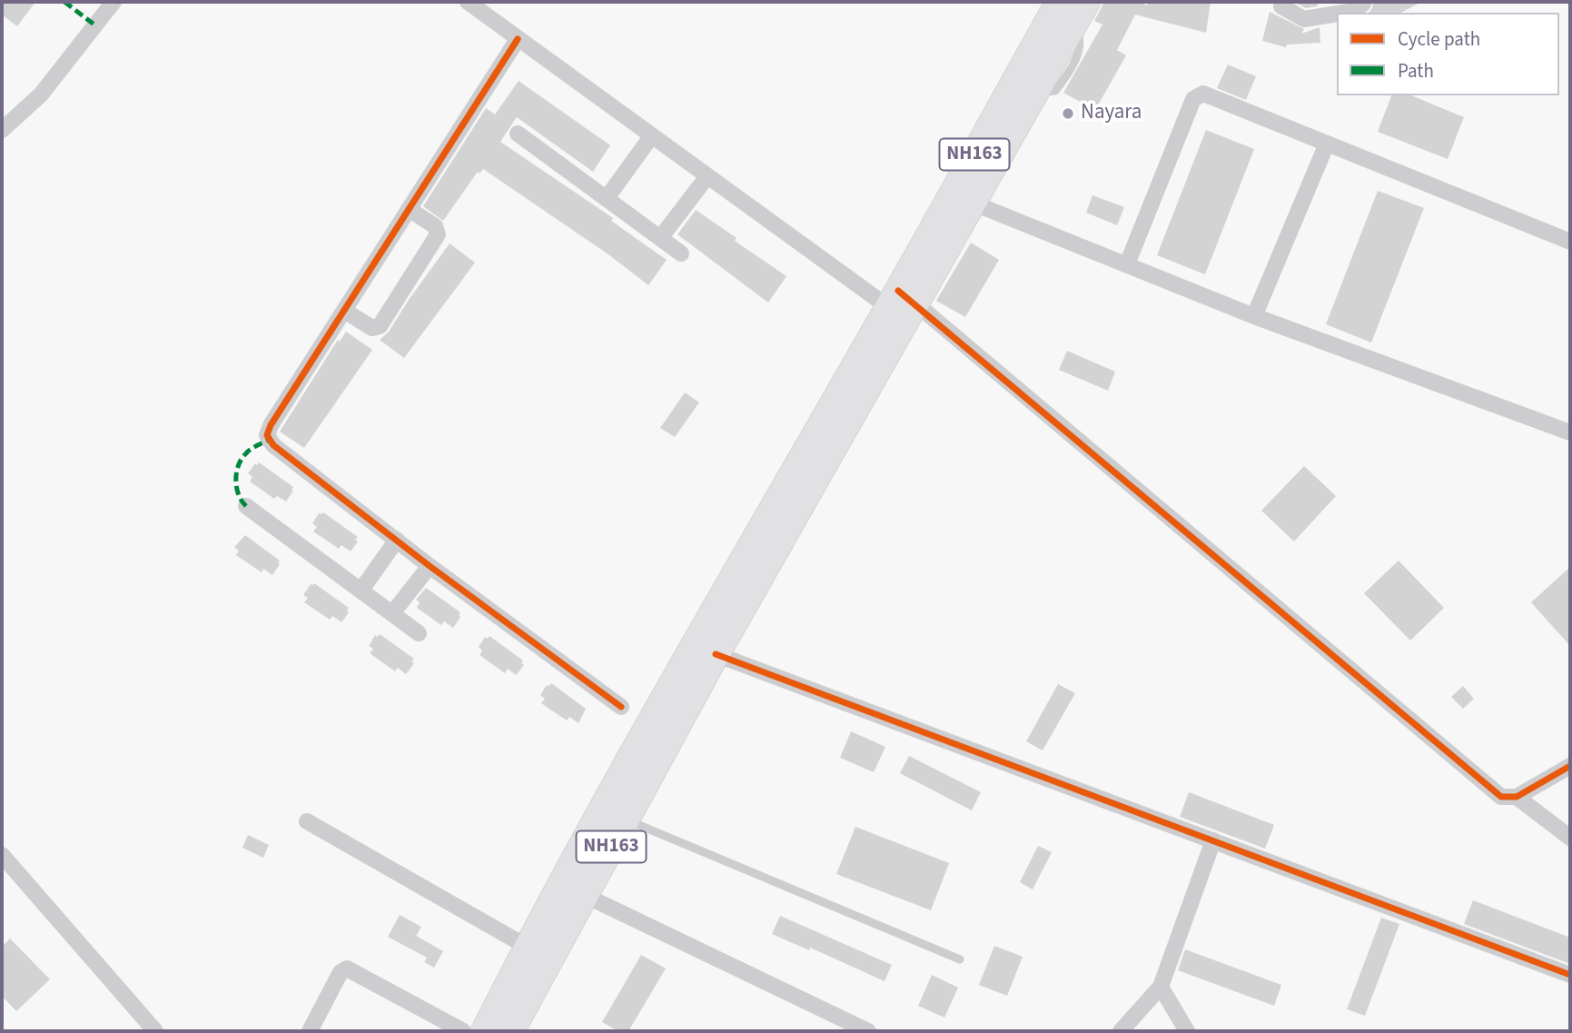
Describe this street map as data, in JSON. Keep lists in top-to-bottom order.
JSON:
{
  "streets": {
    "highway": ["NH163"]
  },
  "places": ["Nayara"],
  "legend": ["Cycle path", "Path"]
}
